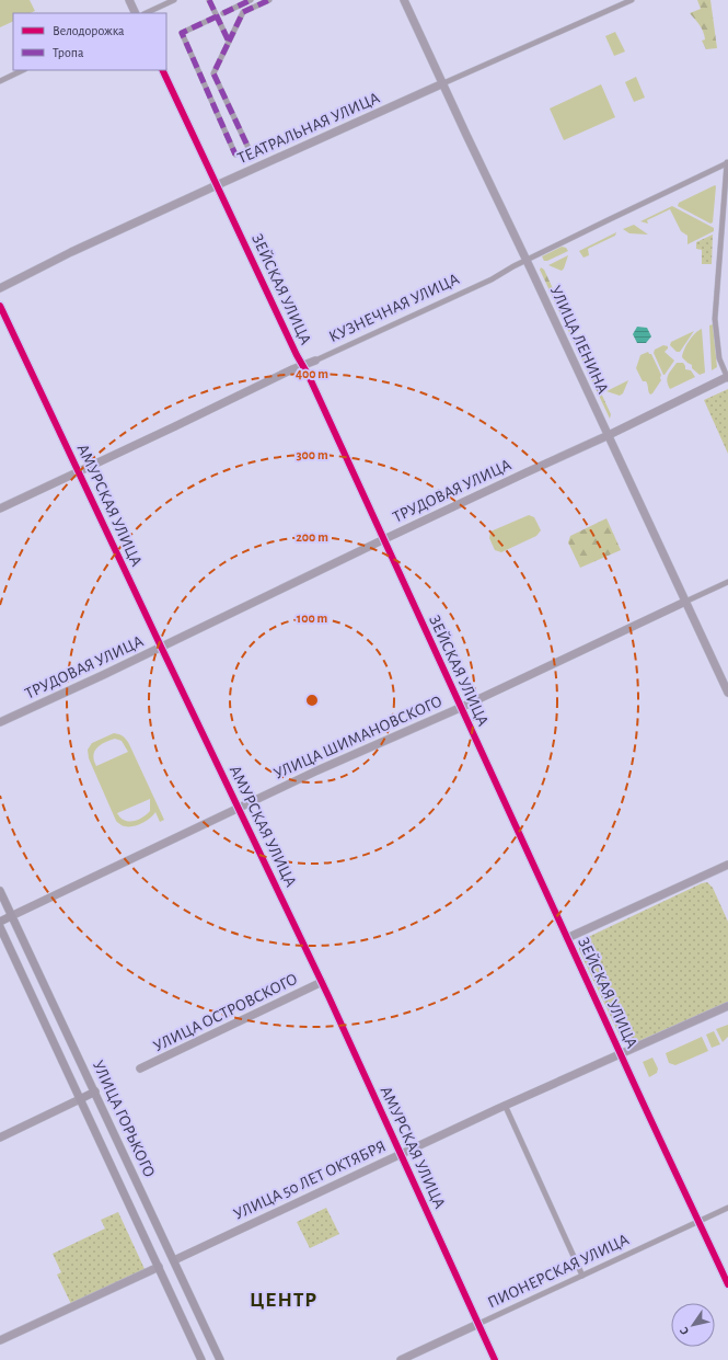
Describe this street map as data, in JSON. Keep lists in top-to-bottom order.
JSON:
{
  "streets": {
    "main road": ["УЛИЦА ШИМАНОВСКОГО", "УЛИЦА ГОРЬКОГО", "УЛИЦА 50 ЛЕТ ОКТЯБРЯ"],
    "street": [
      "ТЕАТРАЛЬНАЯ УЛИЦА",
      "ЗЕЙСКАЯ УЛИЦА",
      "КУЗНЕЧНАЯ УЛИЦА",
      "УЛИЦА ЛЕНИНА",
      "ТРУДОВАЯ УЛИЦА",
      "АМУРСКАЯ УЛИЦА",
      "УЛИЦА ОСТРОВСКОГО",
      "ПИОНЕРСКАЯ УЛИЦА"
    ]
  },
  "crossings": [
    ["ТЕАТРАЛЬНАЯ УЛИЦА", "ЗЕЙСКАЯ УЛИЦА"],
    ["ТЕАТРАЛЬНАЯ УЛИЦА", "УЛИЦА ЛЕНИНА"],
    ["ЗЕЙСКАЯ УЛИЦА", "КУЗНЕЧНАЯ УЛИЦА"],
    ["ЗЕЙСКАЯ УЛИЦА", "ТРУДОВАЯ УЛИЦА"],
    ["ЗЕЙСКАЯ УЛИЦА", "УЛИЦА ШИМАНОВСКОГО"],
    ["ЗЕЙСКАЯ УЛИЦА", "УЛИЦА 50 ЛЕТ ОКТЯБРЯ"],
    ["ЗЕЙСКАЯ УЛИЦА", "ПИОНЕРСКАЯ УЛИЦА"],
    ["КУЗНЕЧНАЯ УЛИЦА", "УЛИЦА ЛЕНИНА"],
    ["КУЗНЕЧНАЯ УЛИЦА", "АМУРСКАЯ УЛИЦА"],
    ["УЛИЦА ЛЕНИНА", "ТРУДОВАЯ УЛИЦА"],
    ["УЛИЦА ЛЕНИНА", "УЛИЦА ШИМАНОВСКОГО"],
    ["ТРУДОВАЯ УЛИЦА", "АМУРСКАЯ УЛИЦА"],
    ["АМУРСКАЯ УЛИЦА", "УЛИЦА ШИМАНОВСКОГО"],
    ["АМУРСКАЯ УЛИЦА", "УЛИЦА ОСТРОВСКОГО"],
    ["АМУРСКАЯ УЛИЦА", "УЛИЦА 50 ЛЕТ ОКТЯБРЯ"],
    ["АМУРСКАЯ УЛИЦА", "ПИОНЕРСКАЯ УЛИЦА"],
    ["УЛИЦА ШИМАНОВСКОГО", "УЛИЦА ГОРЬКОГО"],
    ["УЛИЦА ГОРЬКОГО", "УЛИЦА 50 ЛЕТ ОКТЯБРЯ"]
  ],
  "districts": ["ЦЕНТР"],
  "legend": ["Велодорожка", "Тропа"],
  "north": "bottom left",
  "rings": [
    "400 m",
    "300 m",
    "200 m",
    "100 m"
  ]
}
